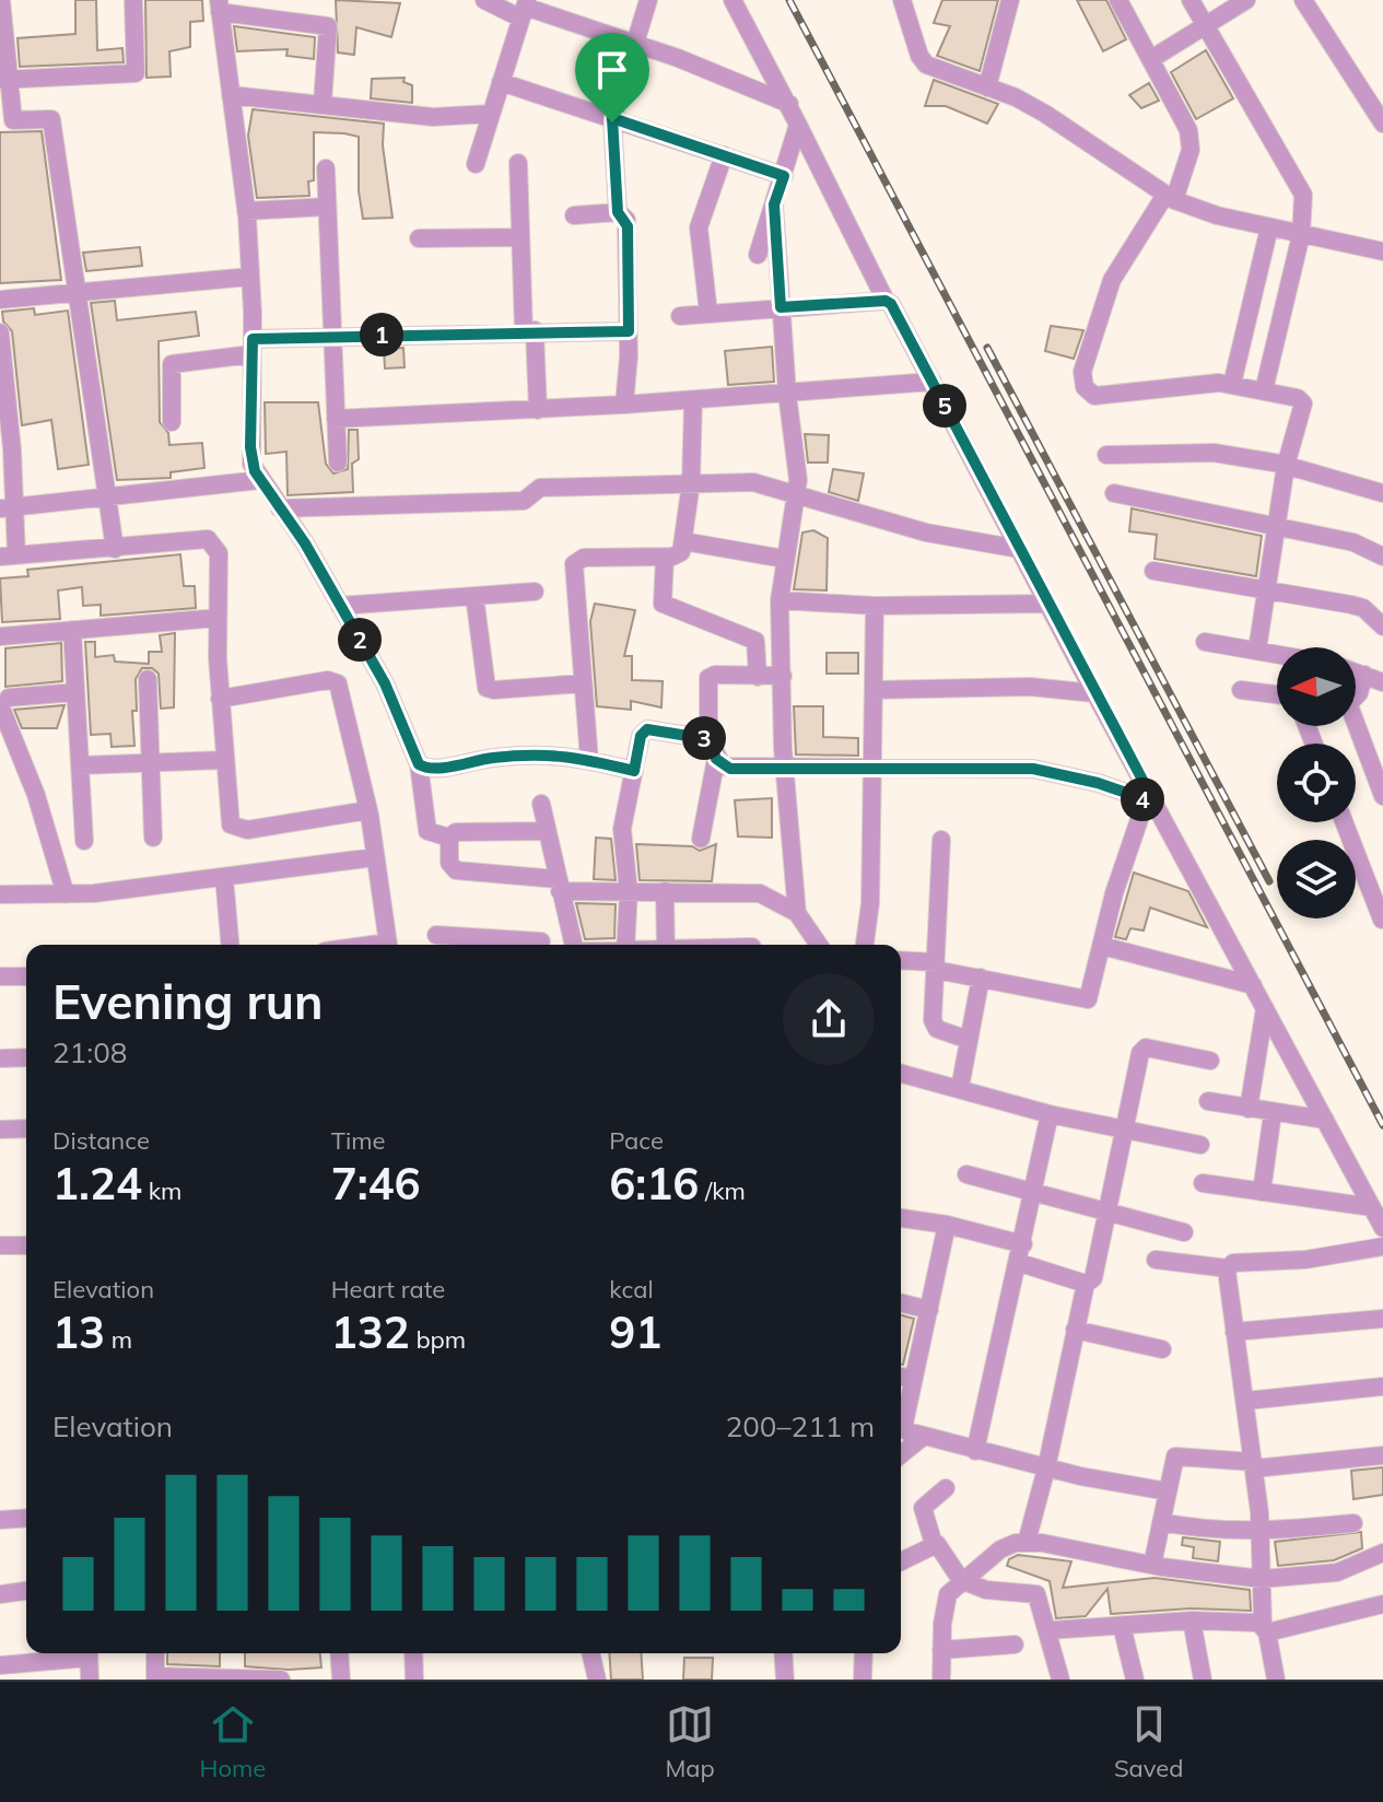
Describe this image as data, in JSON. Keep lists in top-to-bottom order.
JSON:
{
  "north": "left",
  "page": {
    "pins": [
      "1",
      "5",
      "2",
      "3",
      "4"
    ],
    "heading": ["Evening run", "21:08"],
    "stats": [
      ["Distance", "1.24 km"],
      ["Time", "7:46"],
      ["Pace", "6:16 /km"],
      ["Elevation", "13 m"],
      ["Heart rate", "132 bpm"],
      ["kcal", "91"]
    ],
    "chart": ["Elevation", "200–211 m"],
    "tabs": ["Home", "Map", "Saved"]
  }
}
